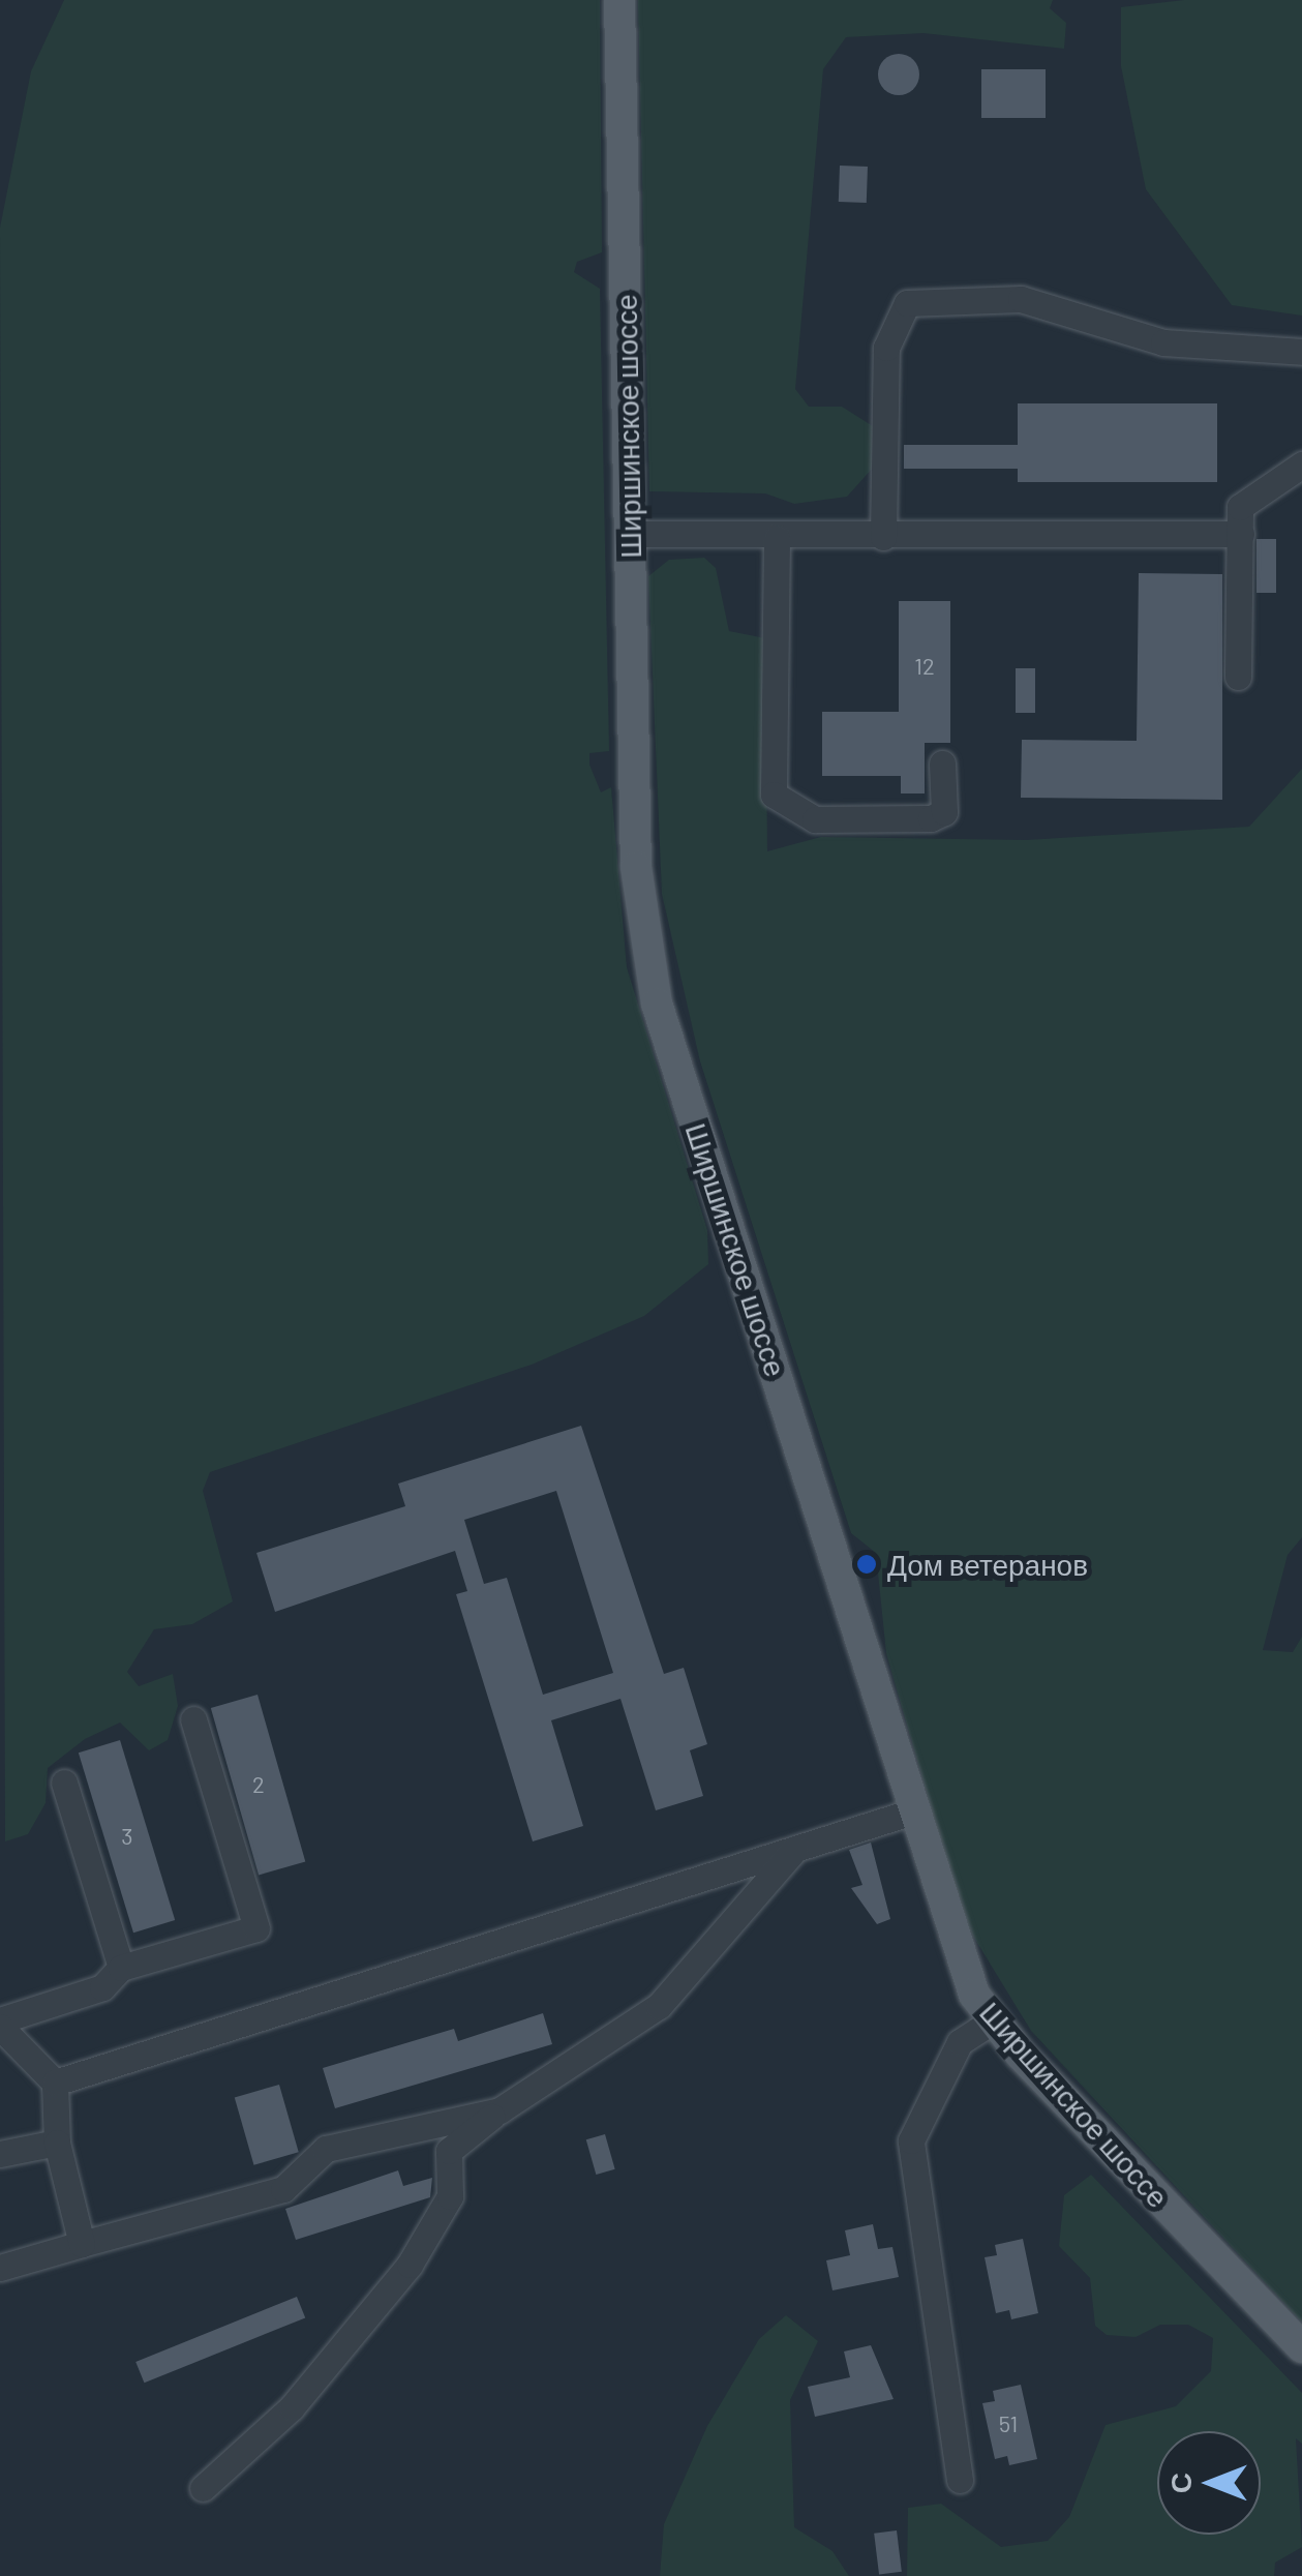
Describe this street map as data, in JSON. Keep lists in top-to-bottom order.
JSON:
{
  "streets": {
    "main road": ["Ширшинское шоссе"]
  },
  "places": ["Дом ветеранов"],
  "house_numbers": [
    "12",
    "2",
    "3",
    "51"
  ],
  "north": "left"
}
